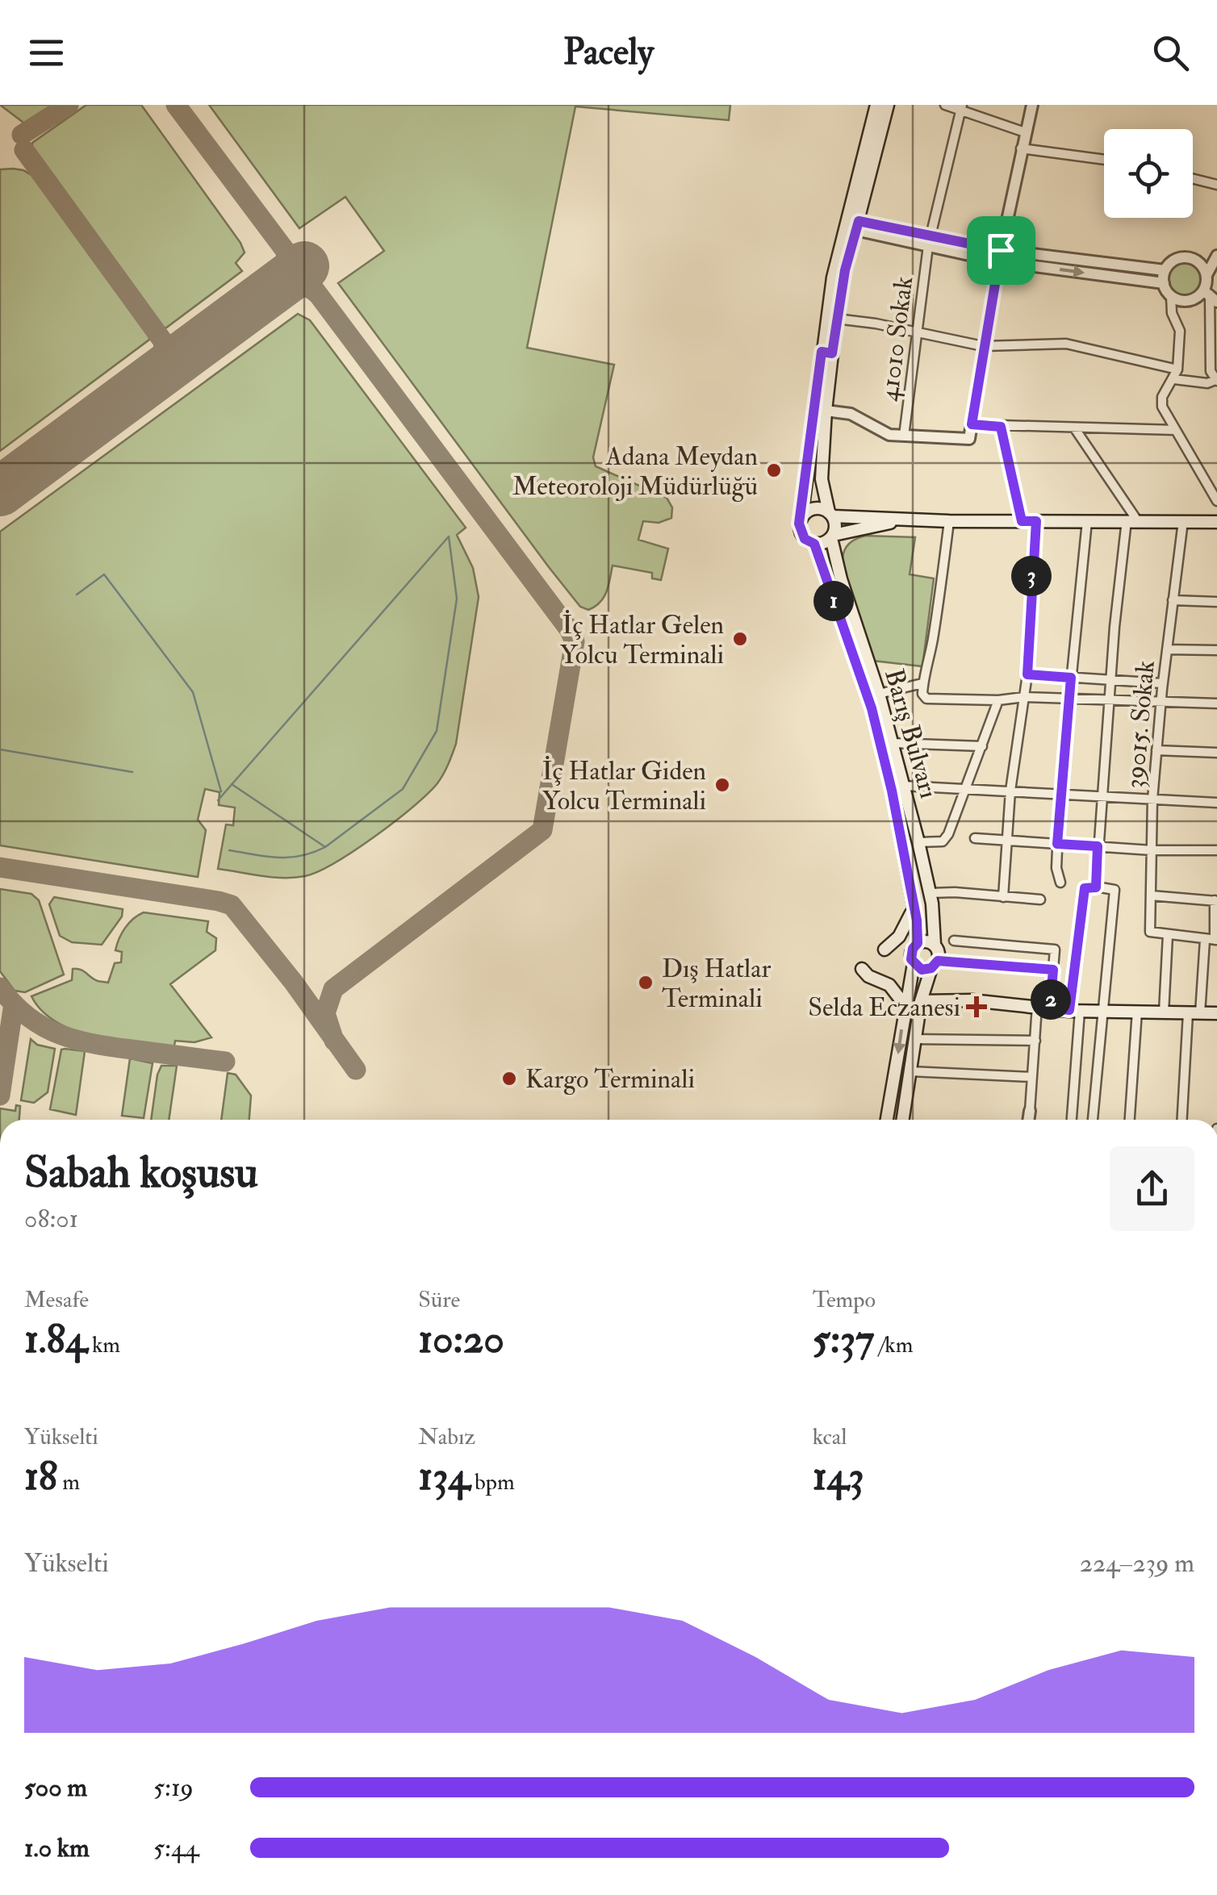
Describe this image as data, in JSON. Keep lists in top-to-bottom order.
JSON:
{
  "streets": {
    "main road": ["Barış Bulvarı"],
    "street": ["41010 Sokak", "39015. Sokak"]
  },
  "places": {
    "other": [
      "Adana Meydan Meteoroloji Müdürlüğü",
      "İç Hatlar Gelen Yolcu Terminali",
      "İç Hatlar Giden Yolcu Terminali",
      "Dış Hatlar Terminali",
      "Kargo Terminali"
    ],
    "health": ["Selda Eczanesi"]
  },
  "page": {
    "header": "Pacely",
    "pins": ["3", "1", "2"],
    "heading": ["Sabah koşusu", "08:01"],
    "stats": [
      ["Mesafe", "1.84 km"],
      ["Süre", "10:20"],
      ["Tempo", "5:37 /km"],
      ["Yükselti", "18 m"],
      ["Nabız", "134 bpm"],
      ["kcal", "143"]
    ],
    "chart": ["Yükselti", "224–239 m"],
    "list": [
      {
        "name": "500 m",
        "note": "5:19"
      },
      {
        "name": "1.0 km",
        "note": "5:44"
      }
    ]
  }
}
